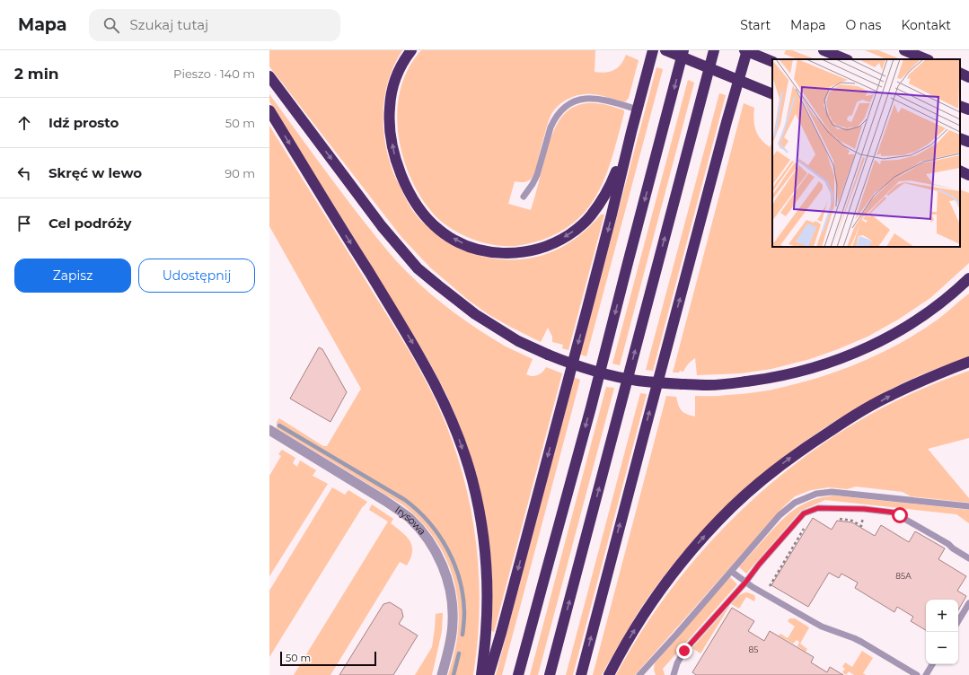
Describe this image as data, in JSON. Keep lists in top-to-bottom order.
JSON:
{
  "streets": {
    "street": ["Irysowa"]
  },
  "house_numbers": ["85A", "85"],
  "scale_bar": "50 m",
  "page": {
    "header": "Mapa",
    "search": "Szukaj tutaj",
    "nav": [
      "Start",
      "Mapa",
      "O nas",
      "Kontakt"
    ],
    "heading": ["2 min", "Pieszo · 140 m"],
    "list": [
      ["Idź prosto", "50 m"],
      ["Skręć w lewo", "90 m"],
      "Cel podróży"
    ],
    "buttons": ["Zapisz", "Udostępnij"],
    "map_buttons": ["+", "−"],
    "scale": "50 m"
  }
}
